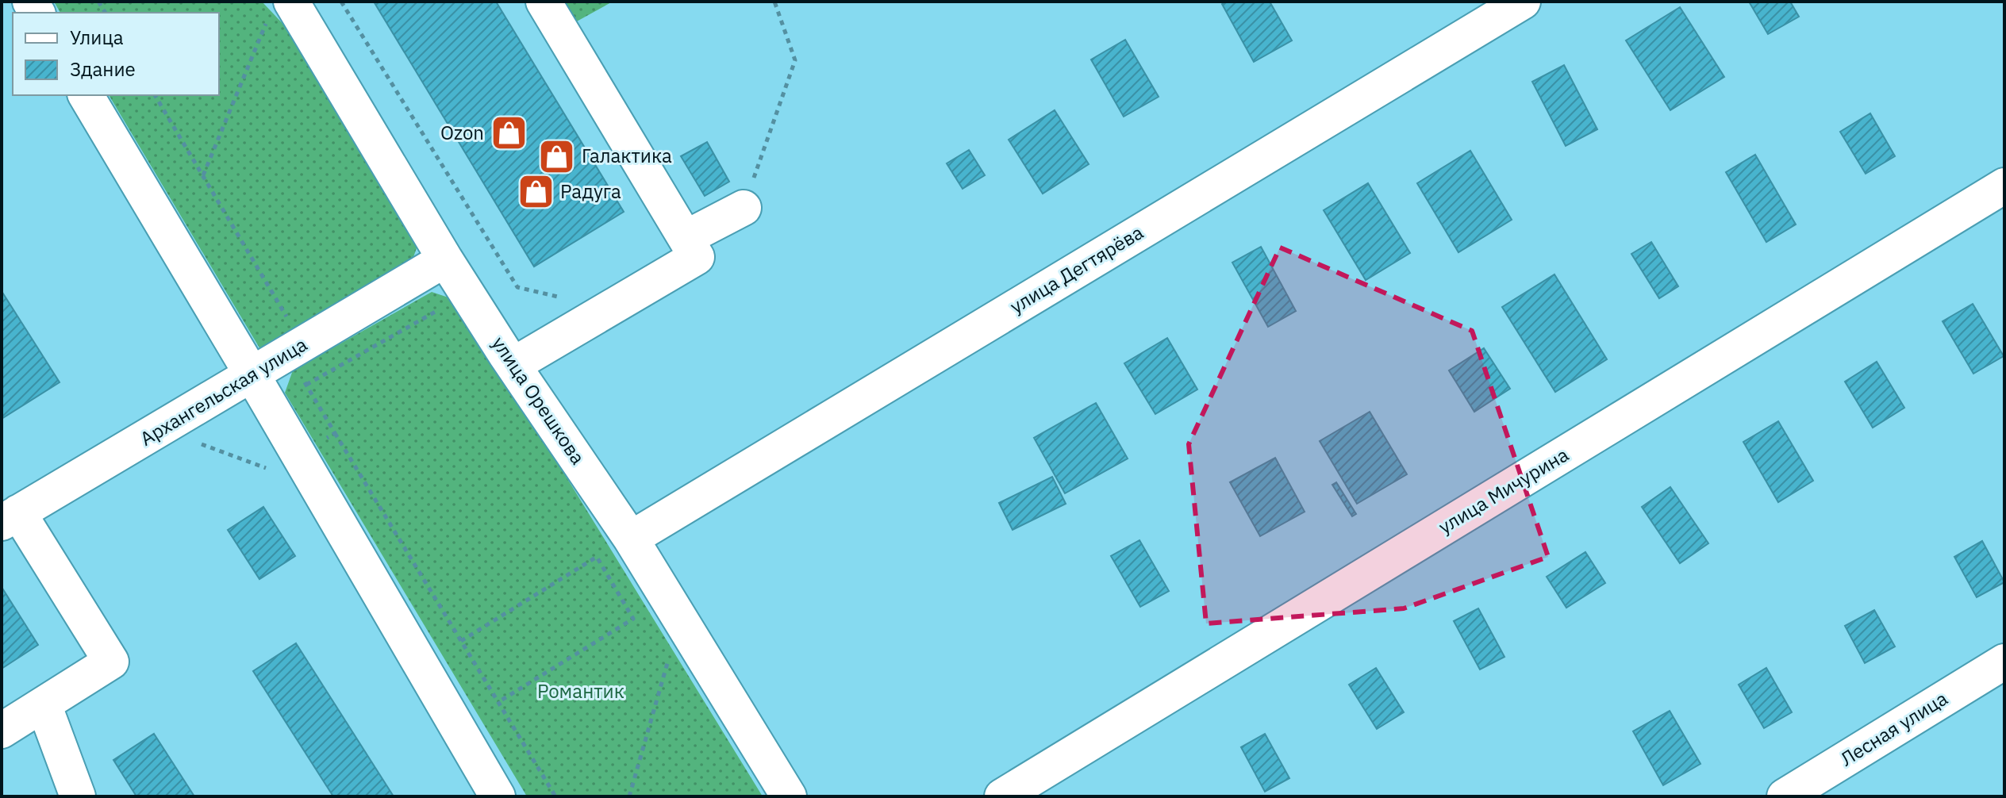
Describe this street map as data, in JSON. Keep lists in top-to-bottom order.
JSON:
{
  "streets": {
    "street": [
      "улица Дегтярёва",
      "Архангельская улица",
      "улица Орешкова",
      "улица Мичурина",
      "Лесная улица"
    ]
  },
  "crossings": [
    ["улица Дегтярёва", "улица Орешкова"],
    ["Архангельская улица", "улица Орешкова"]
  ],
  "parks": ["Романтик"],
  "places": {
    "shop": ["Ozon", "Галактика", "Радуга"]
  },
  "legend": ["Улица", "Здание"]
}
